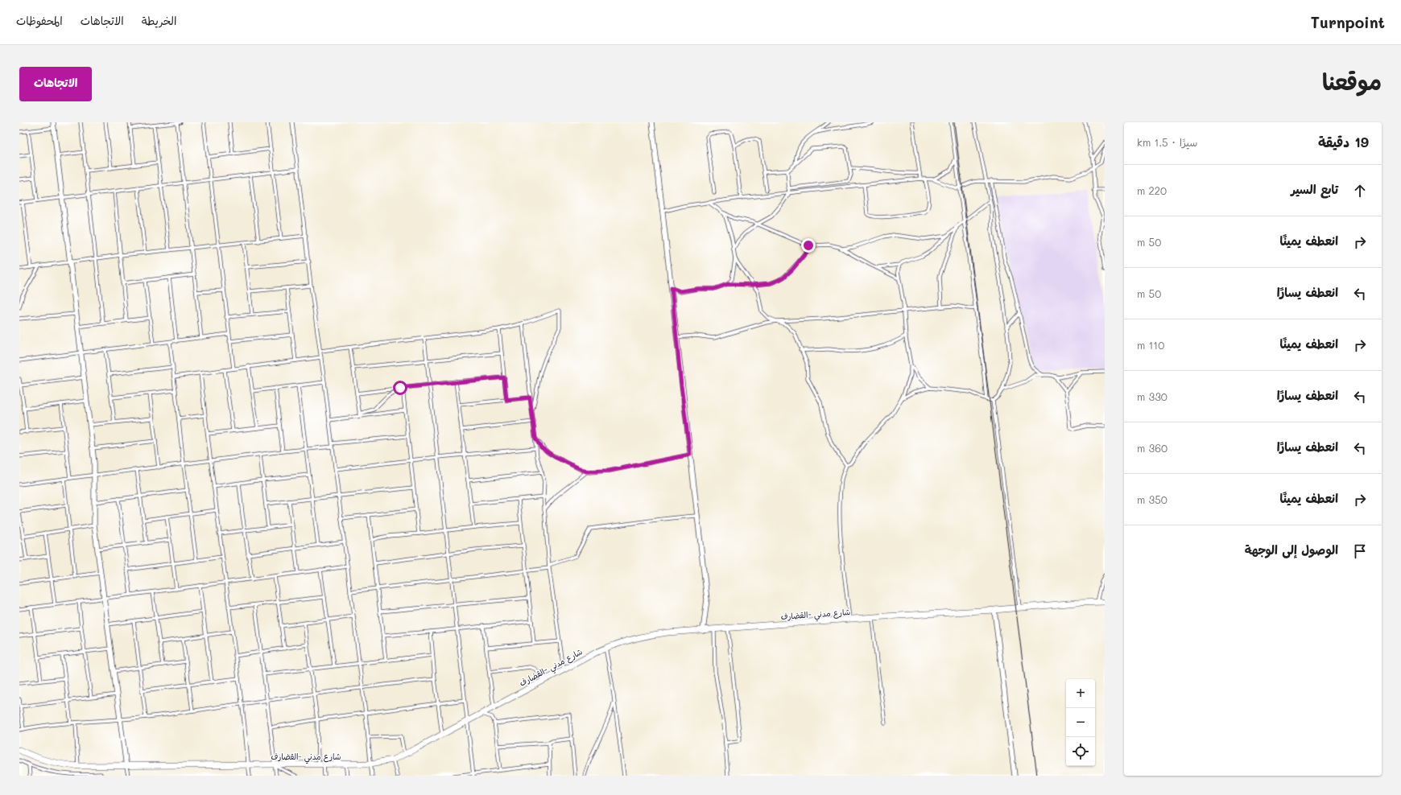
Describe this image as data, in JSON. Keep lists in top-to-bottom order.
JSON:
{
  "streets": {
    "highway": ["شارع مدني -القضارف"]
  },
  "page": {
    "header": "Turnpoint",
    "nav": ["الخريطة", "الاتجاهات", "المحفوظات"],
    "title": "موقعنا",
    "buttons": "الاتجاهات",
    "heading": ["19 دقيقة", "سيرًا · 1.5 km"],
    "list": [
      ["تابع السير", "220 m"],
      ["انعطف يمينًا", "50 m"],
      ["انعطف يسارًا", "50 m"],
      ["انعطف يمينًا", "110 m"],
      ["انعطف يسارًا", "330 m"],
      ["انعطف يسارًا", "360 m"],
      ["انعطف يمينًا", "350 m"],
      "الوصول إلى الوجهة"
    ],
    "map_buttons": ["+", "−"]
  }
}
